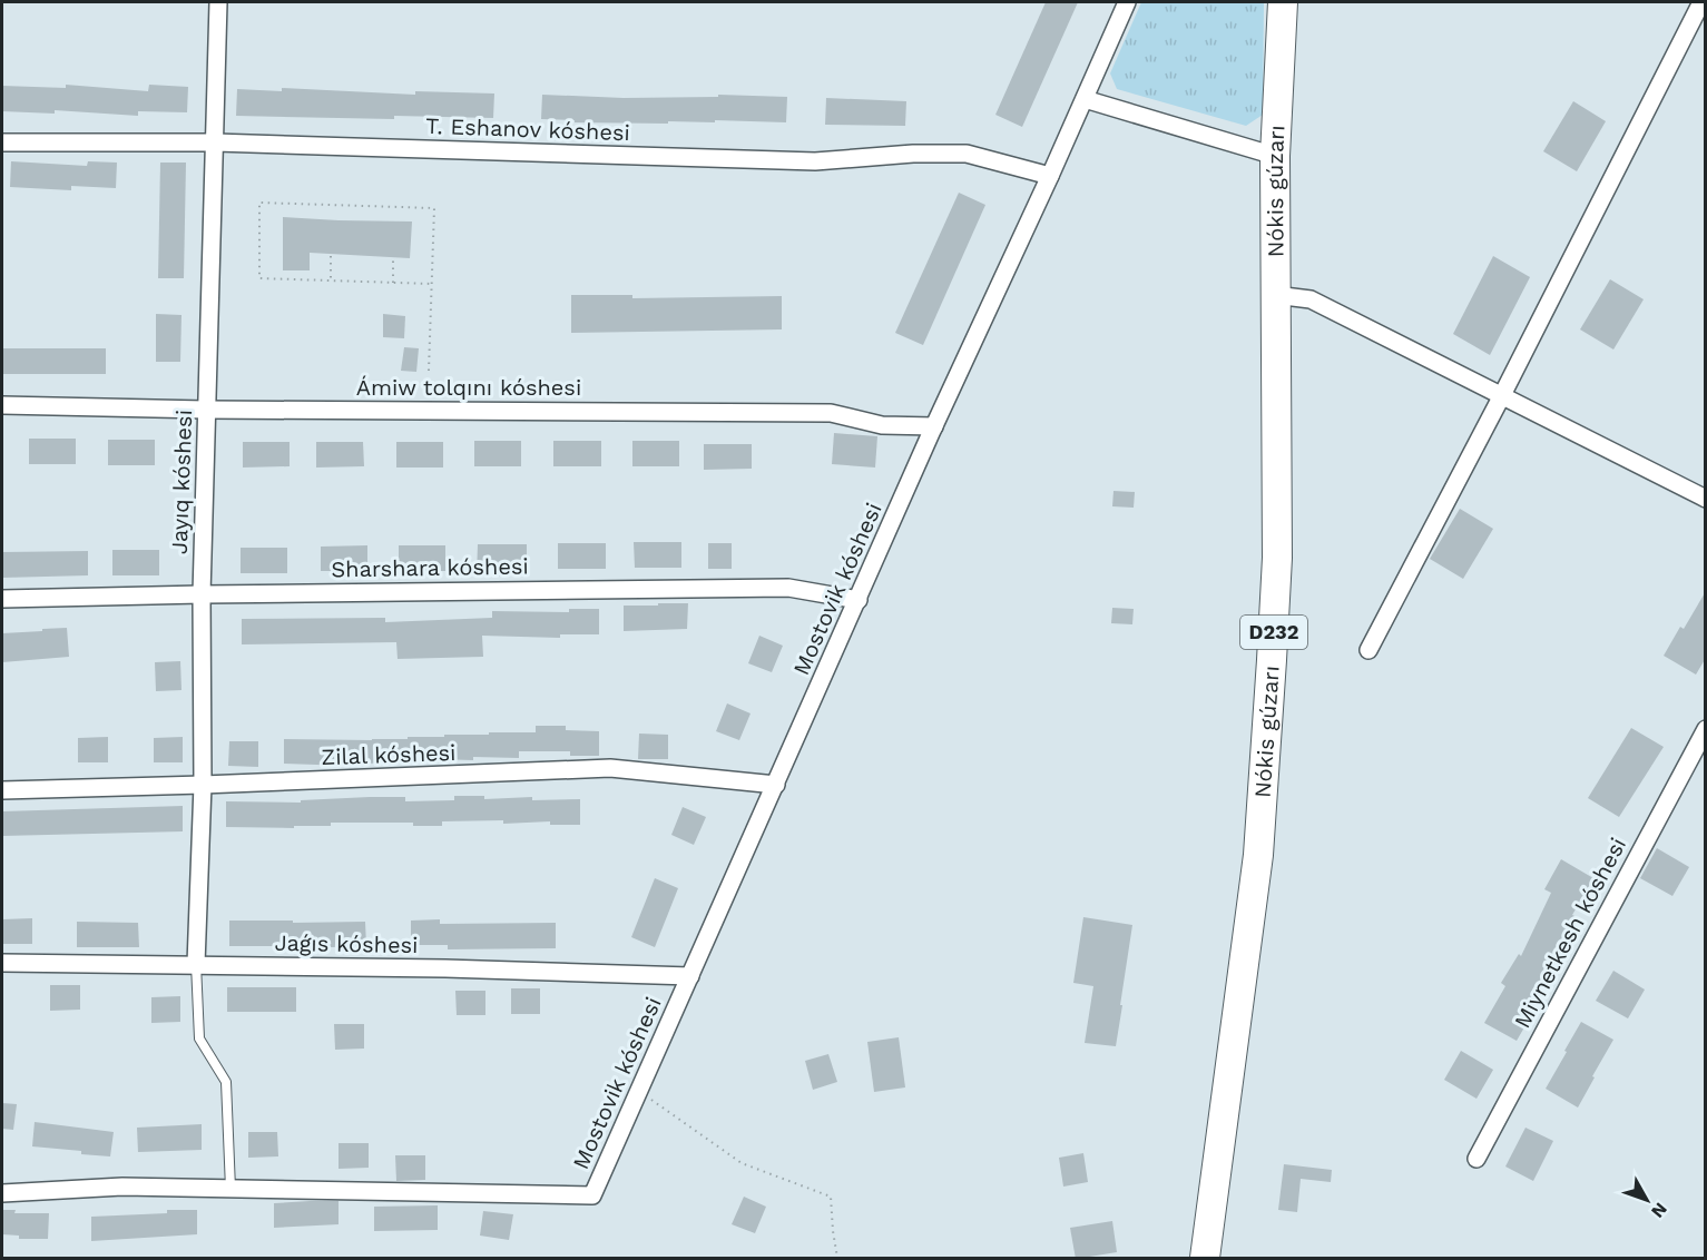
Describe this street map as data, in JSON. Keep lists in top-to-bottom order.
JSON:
{
  "streets": {
    "main road": ["Nókis gúzarı", "D232"],
    "street": [
      "T. Eshanov kóshesi",
      "Ámiw tolqını kóshesi",
      "Jayıq kóshesi",
      "Sharshara kóshesi",
      "Mostovik kóshesi",
      "Zilal kóshesi",
      "Miynetkesh kóshesi",
      "Jaǵıs kóshesi"
    ]
  },
  "crossings": [
    ["T. Eshanov kóshesi", "Jayıq kóshesi"],
    ["T. Eshanov kóshesi", "Mostovik kóshesi"],
    ["Ámiw tolqını kóshesi", "Jayıq kóshesi"],
    ["Ámiw tolqını kóshesi", "Mostovik kóshesi"],
    ["Jayıq kóshesi", "Sharshara kóshesi"],
    ["Jayıq kóshesi", "Zilal kóshesi"],
    ["Jayıq kóshesi", "Jaǵıs kóshesi"],
    ["Sharshara kóshesi", "Mostovik kóshesi"],
    ["Mostovik kóshesi", "Zilal kóshesi"],
    ["Mostovik kóshesi", "Jaǵıs kóshesi"]
  ],
  "north": "bottom right"
}
